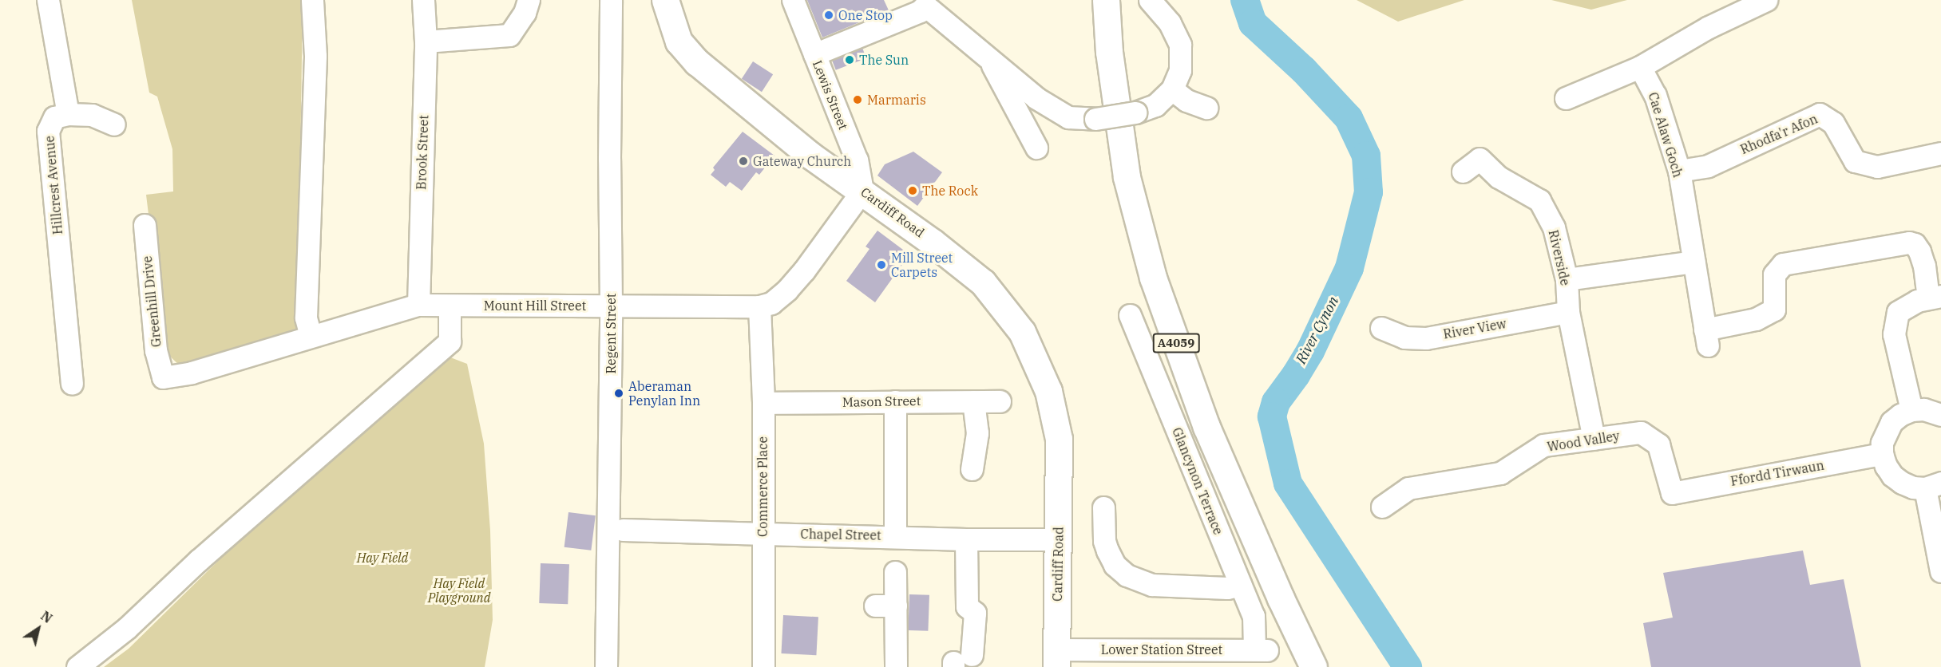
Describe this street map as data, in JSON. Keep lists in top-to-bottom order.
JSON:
{
  "streets": {
    "main road": ["Cardiff Road", "A4059"],
    "street": [
      "Lewis Street",
      "Rhodfa'r Afon",
      "Cae Alaw Goch",
      "Brook Street",
      "Hillcrest Avenue",
      "Riverside",
      "Greenhill Drive",
      "Mount Hill Street",
      "River View",
      "Regent Street",
      "Mason Street",
      "Wood Valley",
      "Ffordd Tirwaun",
      "Glancynon Terrace",
      "Commerce Place",
      "Chapel Street",
      "Lower Station Street"
    ]
  },
  "crossings": [
    ["Lewis Street", "Cardiff Road"],
    ["Lewis Street", "Mount Hill Street"],
    ["Rhodfa'r Afon", "Cae Alaw Goch"],
    ["Brook Street", "Mount Hill Street"],
    ["Cardiff Road", "Mount Hill Street"],
    ["Cardiff Road", "Chapel Street"],
    ["Cardiff Road", "Lower Station Street"],
    ["Riverside", "River View"],
    ["Riverside", "Wood Valley"],
    ["Greenhill Drive", "Mount Hill Street"],
    ["Mount Hill Street", "Regent Street"],
    ["Mount Hill Street", "Commerce Place"],
    ["Mason Street", "Commerce Place"],
    ["Wood Valley", "Ffordd Tirwaun"],
    ["Glancynon Terrace", "Lower Station Street"],
    ["Commerce Place", "Chapel Street"]
  ],
  "water": ["River Cynon"],
  "parks": ["Hay Field", "Hay Field Playground"],
  "places": [
    "One Stop",
    "The Sun",
    "Marmaris",
    "Gateway Church",
    "The Rock",
    "Mill Street Carpets",
    "Aberaman Penylan Inn"
  ],
  "north": "top right"
}
